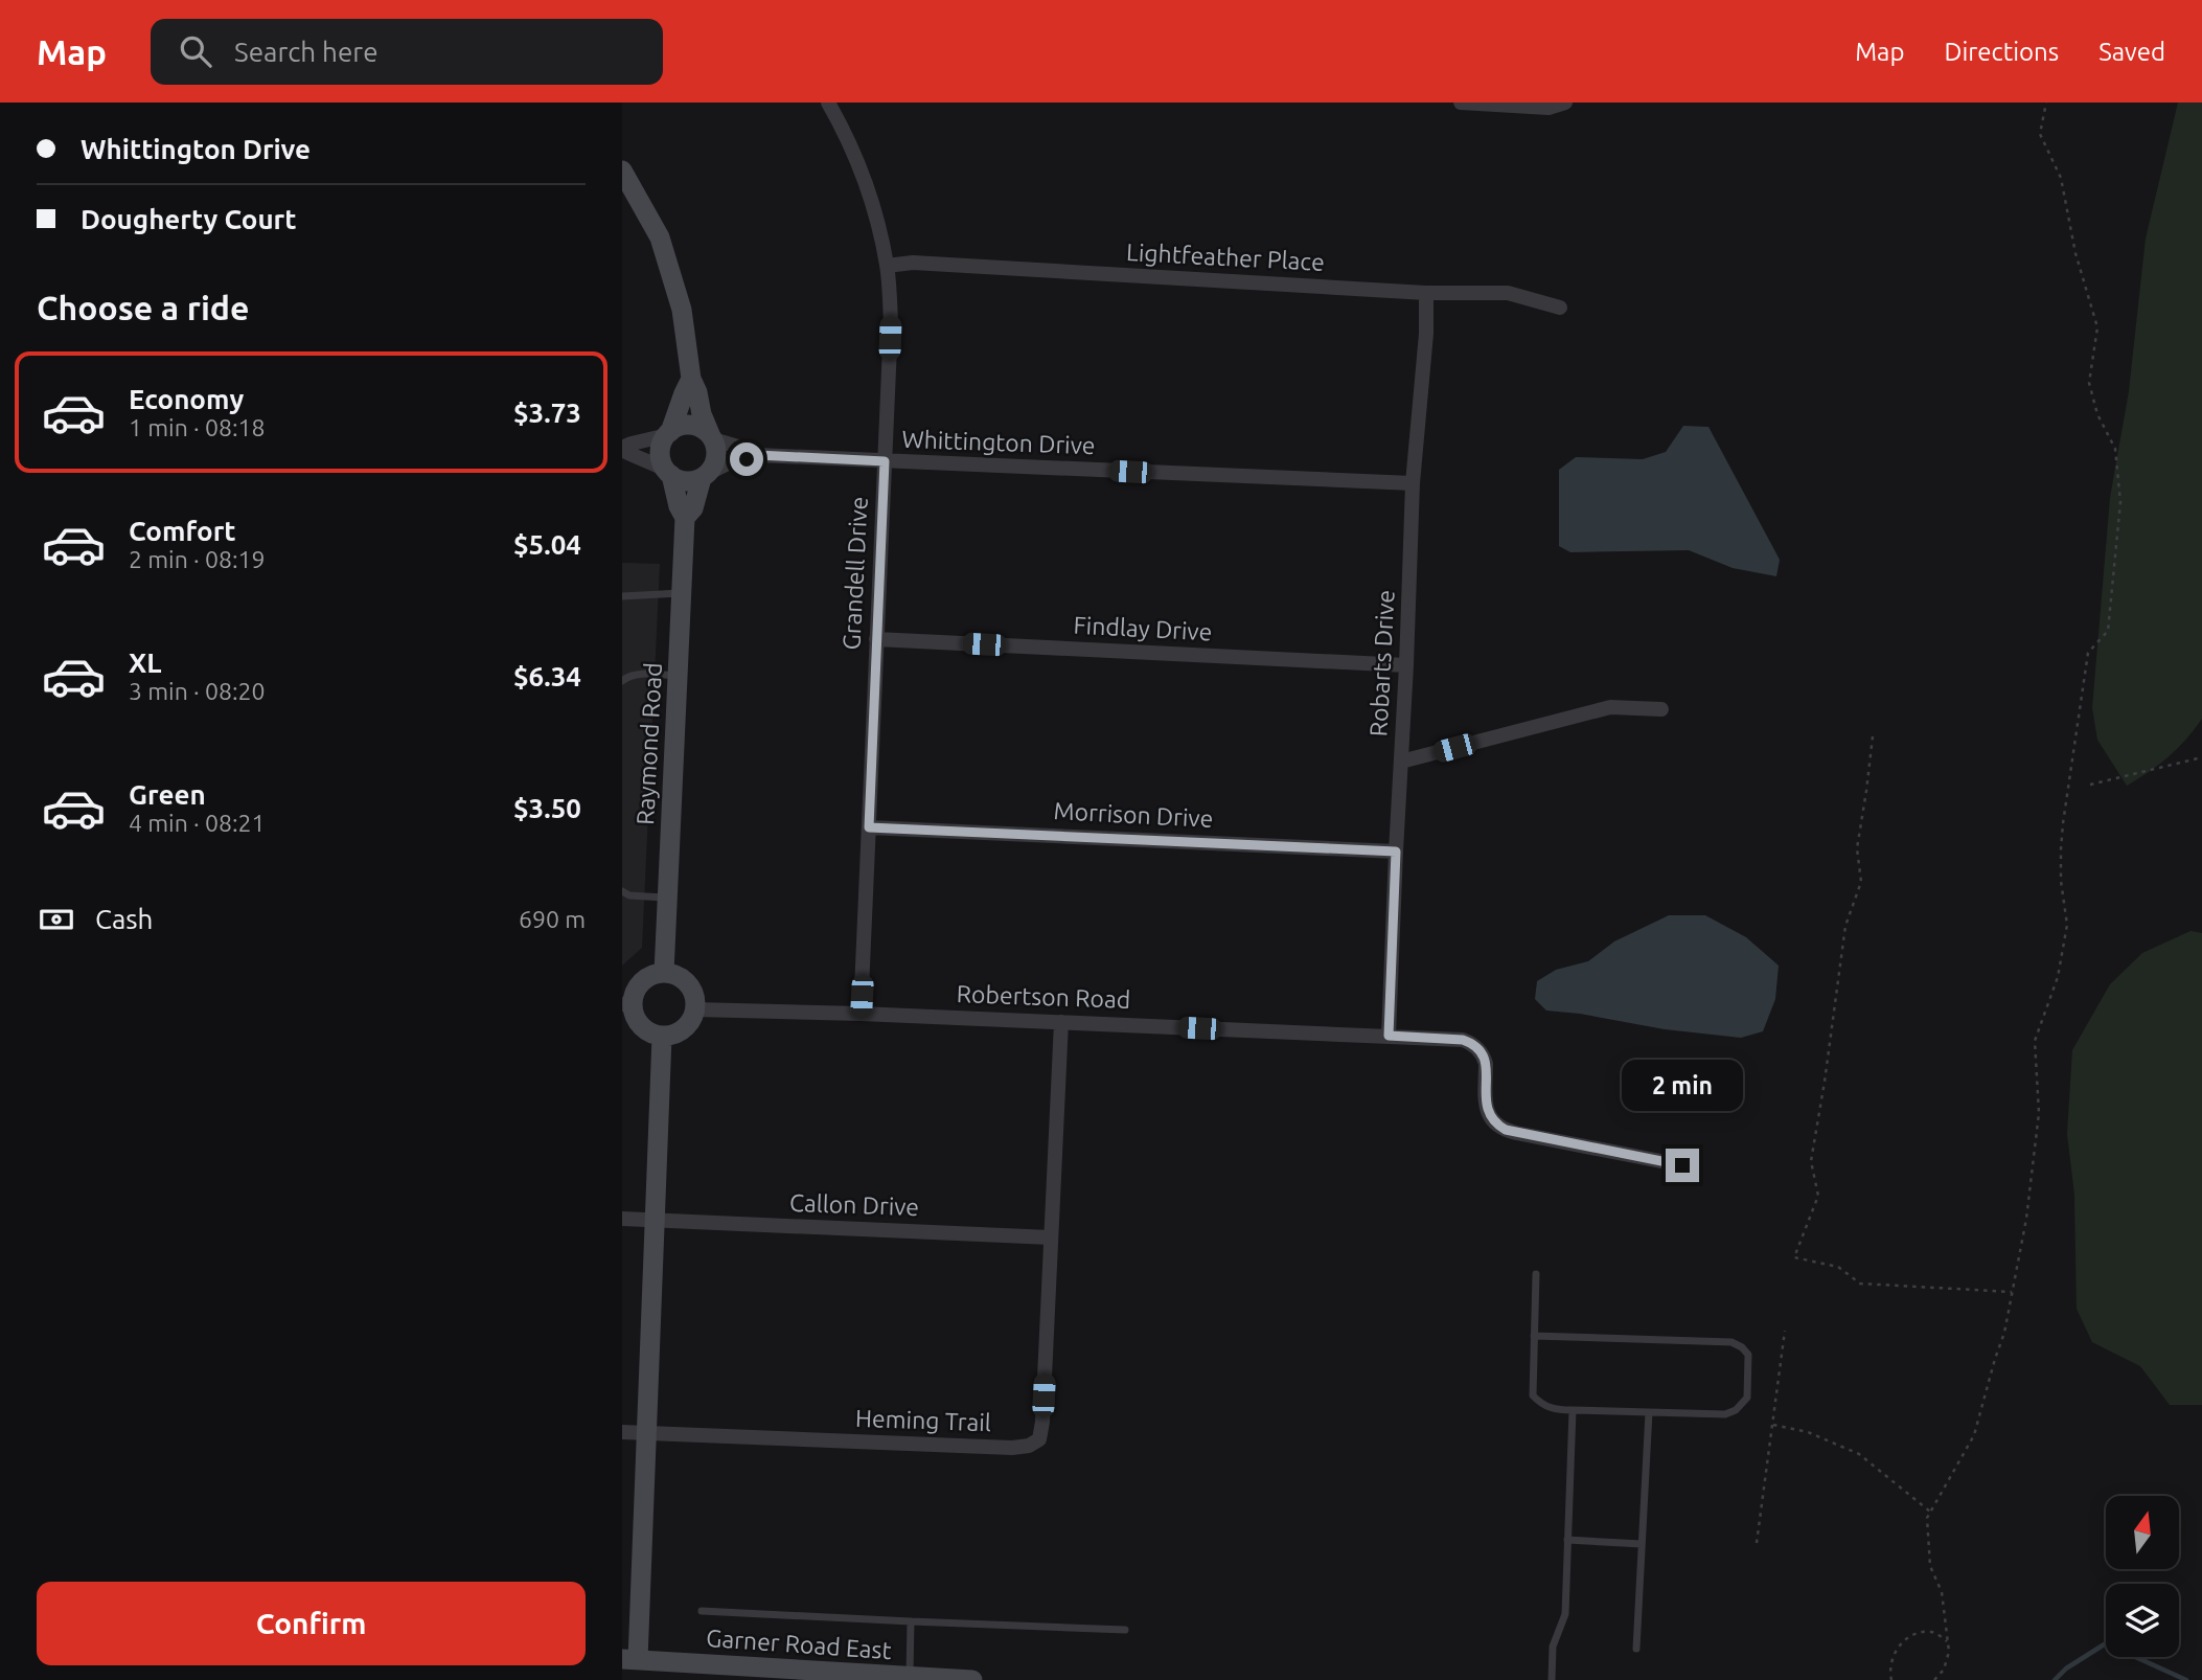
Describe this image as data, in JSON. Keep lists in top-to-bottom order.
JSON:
{
  "streets": {
    "street": [
      "Lightfeather Place",
      "Whittington Drive",
      "Grandell Drive",
      "Findlay Drive",
      "Robarts Drive",
      "Raymond Road",
      "Morrison Drive",
      "Robertson Road",
      "Callon Drive",
      "Heming Trail",
      "Garner Road East"
    ]
  },
  "crossings": [
    ["Lightfeather Place", "Grandell Drive"],
    ["Lightfeather Place", "Robarts Drive"],
    ["Whittington Drive", "Grandell Drive"],
    ["Whittington Drive", "Robarts Drive"],
    ["Whittington Drive", "Raymond Road"],
    ["Grandell Drive", "Findlay Drive"],
    ["Grandell Drive", "Morrison Drive"],
    ["Grandell Drive", "Robertson Road"],
    ["Findlay Drive", "Robarts Drive"],
    ["Robarts Drive", "Morrison Drive"],
    ["Robarts Drive", "Robertson Road"],
    ["Raymond Road", "Robertson Road"],
    ["Robertson Road", "Heming Trail"],
    ["Callon Drive", "Heming Trail"]
  ],
  "north": "top",
  "page": {
    "header": "Map",
    "search": "Search here",
    "nav": ["Map", "Directions", "Saved"],
    "banner": ["Whittington Drive", "Dougherty Court"],
    "heading": "Choose a ride",
    "list": [
      {
        "name": "Economy",
        "note": "1 min · 08:18",
        "value": "$3.73"
      },
      {
        "name": "Comfort",
        "note": "2 min · 08:19",
        "value": "$5.04"
      },
      {
        "name": "XL",
        "note": "3 min · 08:20",
        "value": "$6.34"
      },
      {
        "name": "Green",
        "note": "4 min · 08:21",
        "value": "$3.50"
      }
    ],
    "pay": ["Cash", "690 m"],
    "bubble": "2 min",
    "buttons": "Confirm"
  }
}
